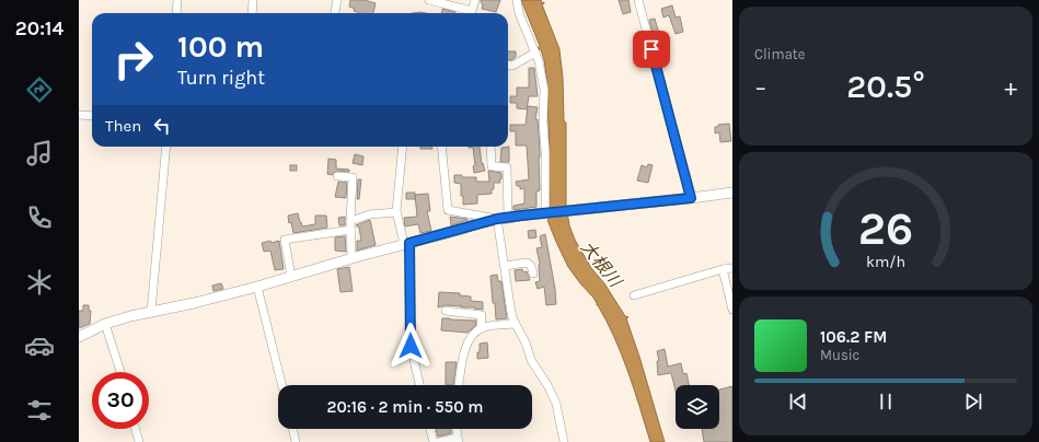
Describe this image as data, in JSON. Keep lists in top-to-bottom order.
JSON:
{
  "water": ["大根川"],
  "page": {
    "tabs": "20:14",
    "tile": "Climate",
    "turn": ["100 m", "Turn right"],
    "heat": ["−", "20.5°", "+"],
    "then": "Then",
    "song": ["106.2 FM", "Music"],
    "limit": "30",
    "trip": "20:16 · 2 min · 550 m",
    "gauge": ["26", "km/h"]
  }
}
